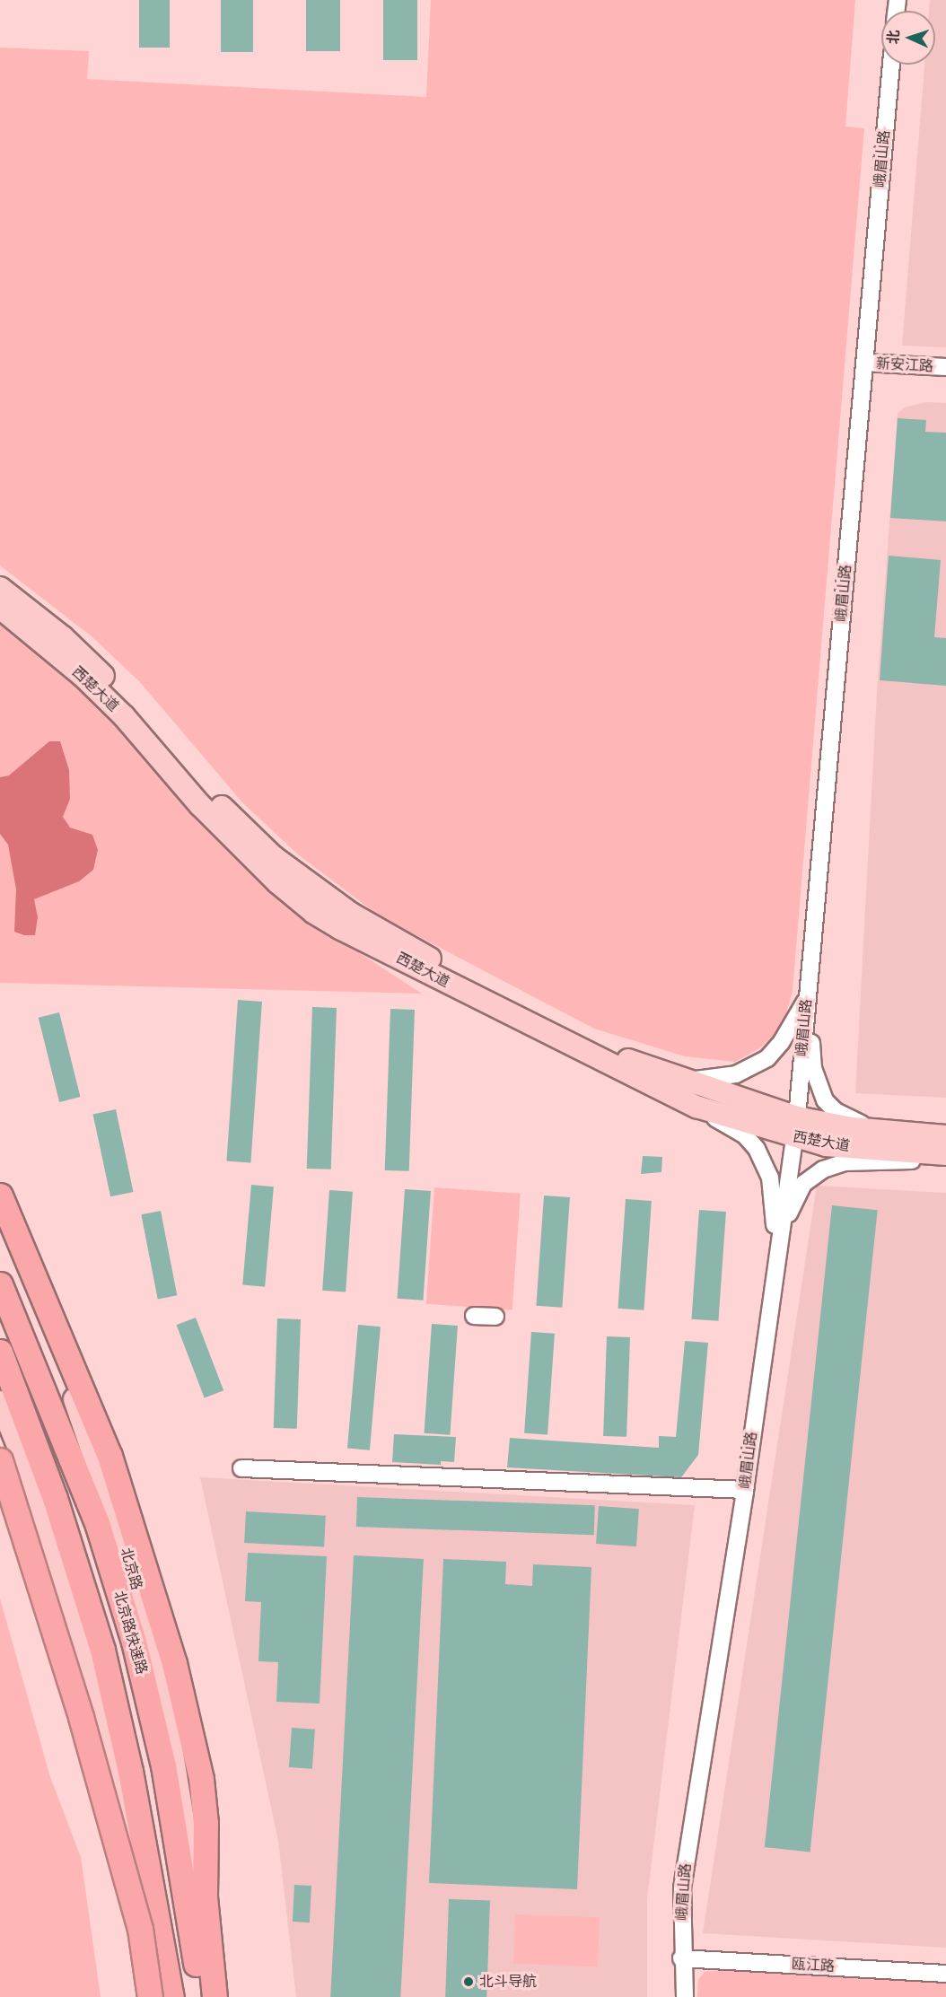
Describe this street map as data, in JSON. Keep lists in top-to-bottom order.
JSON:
{
  "streets": {
    "highway": ["北京路快速路"],
    "main road": ["西楚大道", "北京路"],
    "street": ["峨眉山路", "新安江路", "瓯江路"]
  },
  "crossings": [
    ["峨眉山路", "新安江路"],
    ["峨眉山路", "西楚大道"],
    ["峨眉山路", "瓯江路"]
  ],
  "places": ["北斗导航"],
  "north": "left"
}
